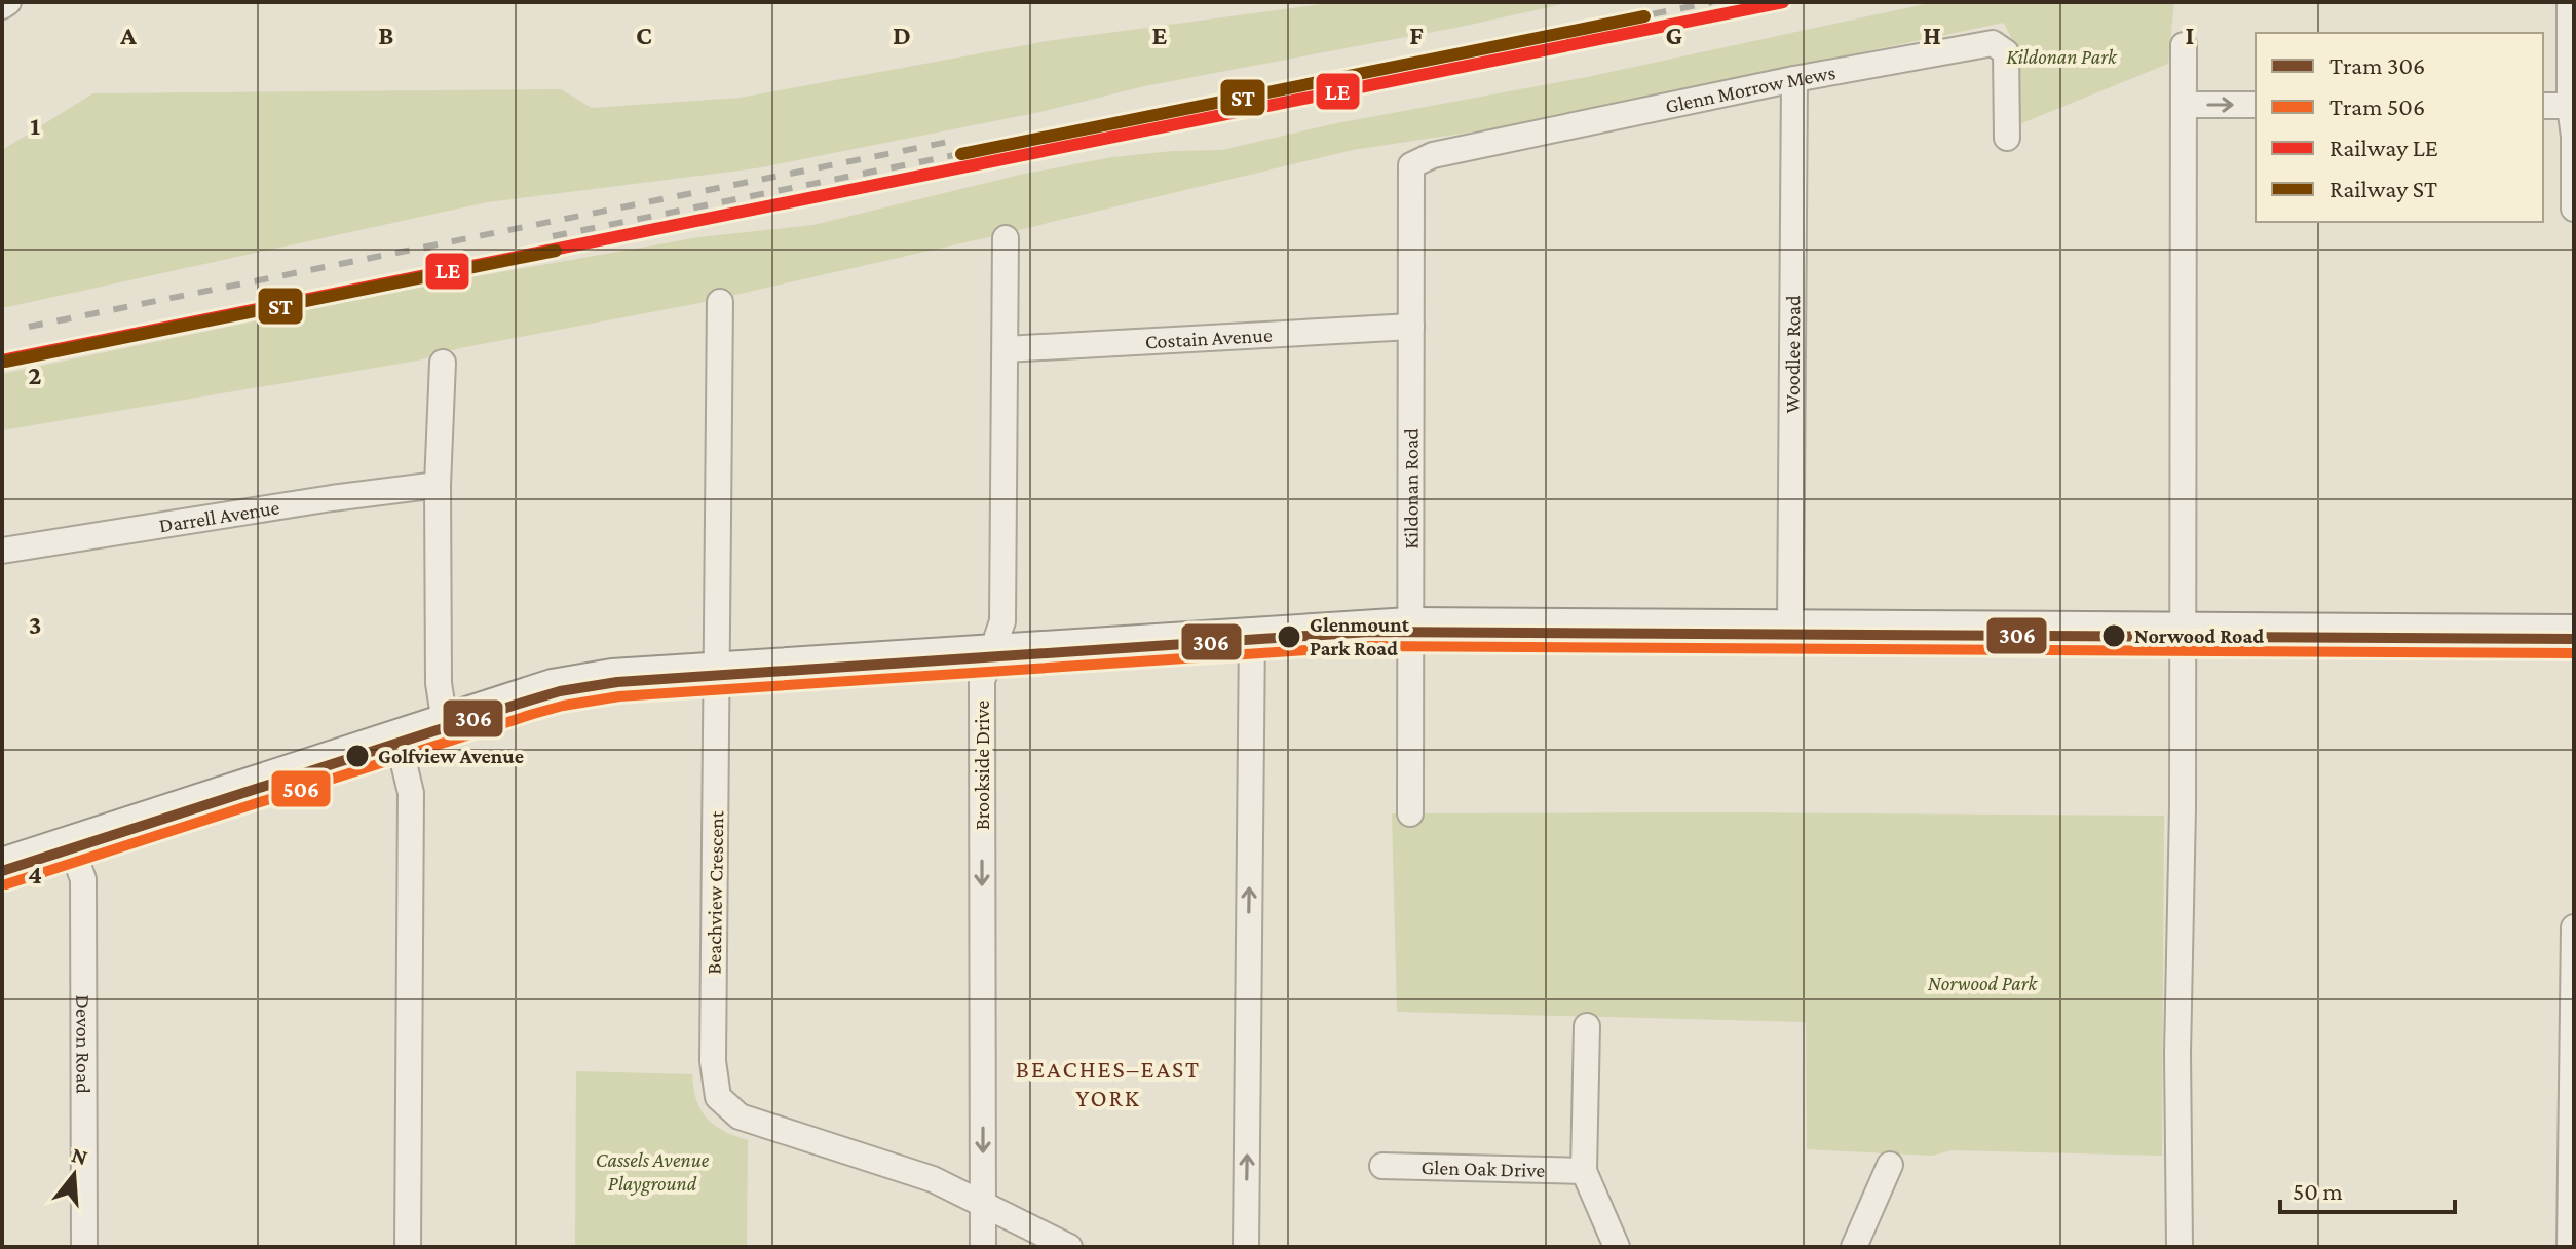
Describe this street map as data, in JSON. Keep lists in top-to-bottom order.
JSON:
{
  "streets": {
    "street": [
      "Glenn Morrow Mews",
      "Costain Avenue",
      "Woodlee Road",
      "Kildonan Road",
      "Darrell Avenue",
      "Brookside Drive",
      "Beachview Crescent",
      "Devon Road",
      "Glen Oak Drive"
    ]
  },
  "crossings": [
    ["Glenn Morrow Mews", "Woodlee Road"],
    ["Glenn Morrow Mews", "Kildonan Road"],
    ["Costain Avenue", "Kildonan Road"],
    ["Costain Avenue", "Brookside Drive"],
    ["Brookside Drive", "Beachview Crescent"]
  ],
  "one_way": ["Brookside Drive"],
  "districts": ["BEACHES–EAST YORK"],
  "parks": ["Kildonan Park", "Norwood Park", "Cassels Avenue Playground"],
  "places": ["Norwood Road", "Glenmount Park Road", "Golfview Avenue"],
  "lines": [
    "rail line LE",
    "rail line ST",
    "tram line 306",
    "tram line 506"
  ],
  "legend": [
    "Tram 306",
    "Tram 506",
    "Railway LE",
    "Railway ST"
  ],
  "scale_bar": "50 m",
  "north": "top",
  "grid": {
    "columns": [
      "A",
      "B",
      "C",
      "D",
      "E",
      "F",
      "G",
      "H",
      "I"
    ],
    "rows": [
      "1",
      "2",
      "3",
      "4"
    ]
  }
}
